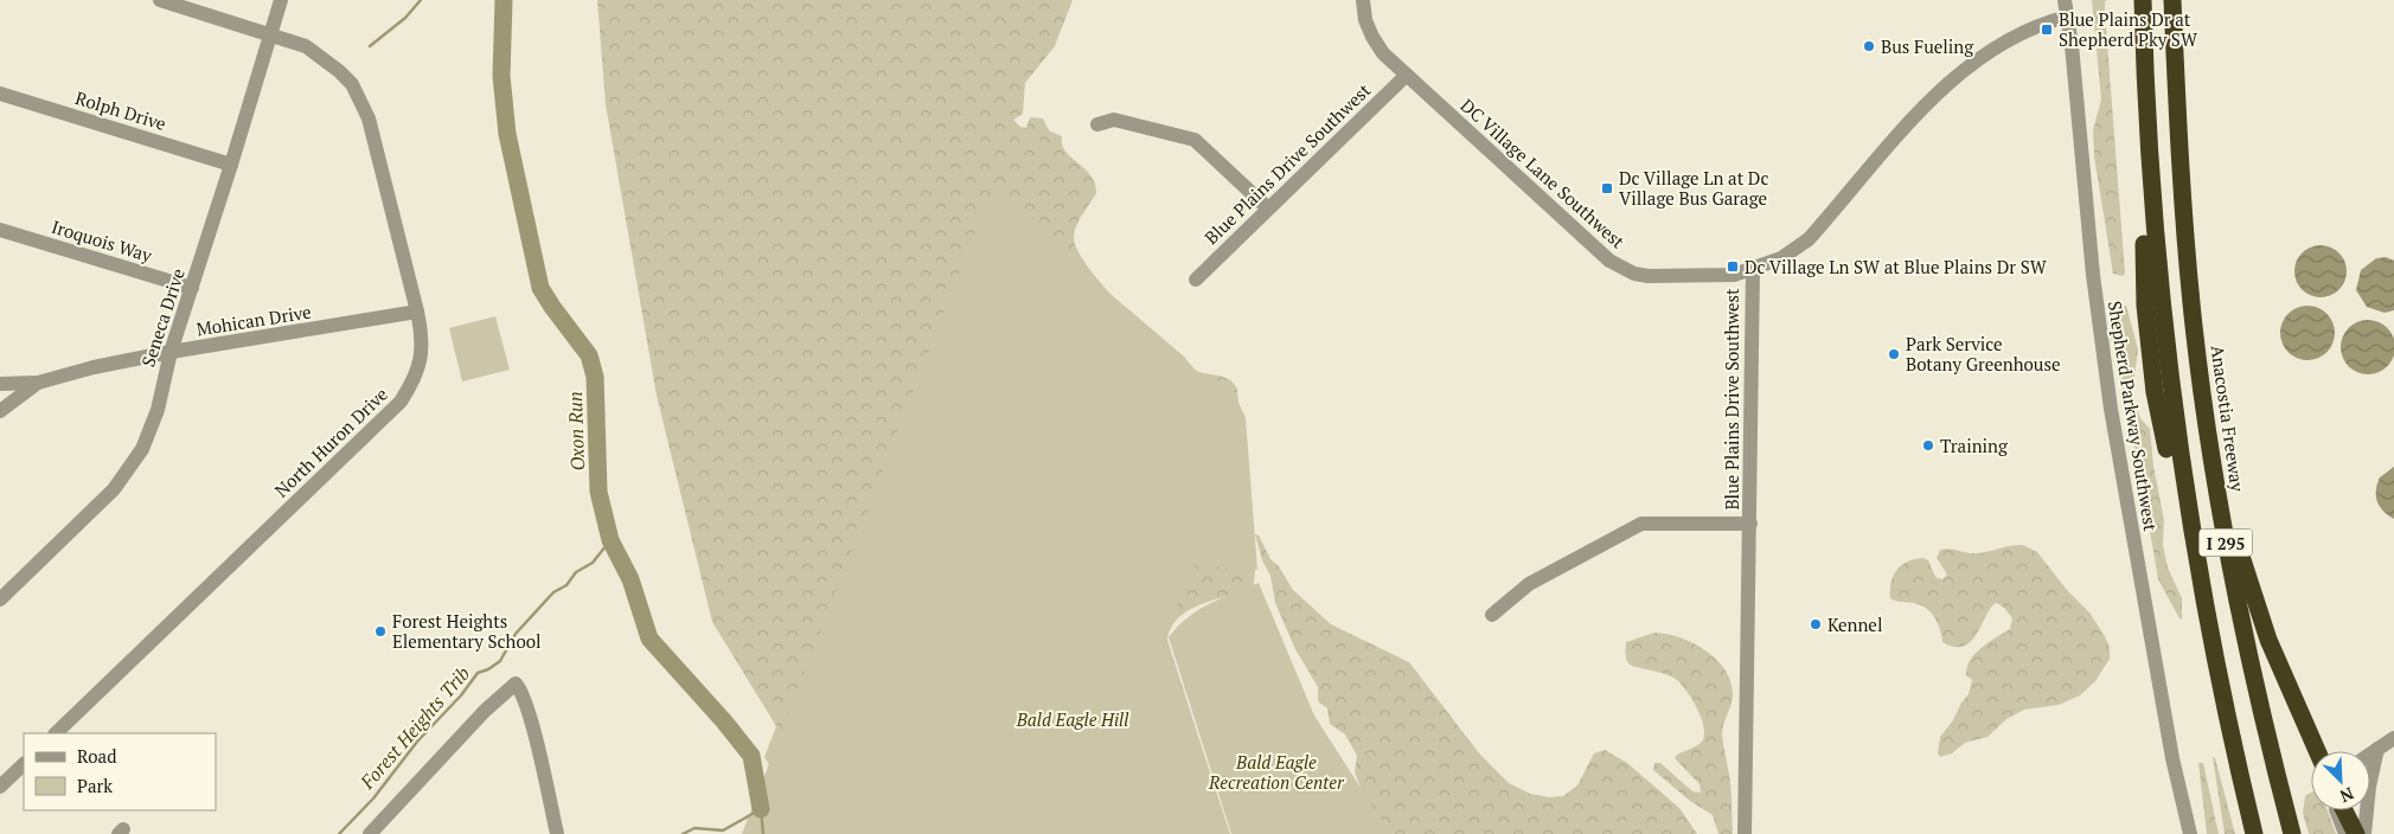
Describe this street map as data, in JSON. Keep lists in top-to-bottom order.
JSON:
{
  "streets": {
    "highway": ["Anacostia Freeway", "I 295"],
    "street": [
      "Rolph Drive",
      "Blue Plains Drive Southwest",
      "DC Village Lane Southwest",
      "Iroquois Way",
      "Seneca Drive",
      "Mohican Drive",
      "Shepherd Parkway Southwest",
      "North Huron Drive"
    ]
  },
  "crossings": [
    ["Rolph Drive", "Seneca Drive"],
    ["Blue Plains Drive Southwest", "DC Village Lane Southwest"],
    ["Blue Plains Drive Southwest", "Shepherd Parkway Southwest"],
    ["Iroquois Way", "Seneca Drive"],
    ["Seneca Drive", "Mohican Drive"],
    ["Seneca Drive", "North Huron Drive"],
    ["Mohican Drive", "North Huron Drive"]
  ],
  "water": ["Oxon Run", "Forest Heights Trib"],
  "parks": ["Bald Eagle Hill", "Bald Eagle Recreation Center"],
  "places": {
    "transit": ["Blue Plains Dr at Shepherd Pky SW", "Dc Village Ln at Dc Village Bus Garage", "Dc Village Ln SW at Blue Plains Dr SW"],
    "other": [
      "Bus Fueling",
      "Park Service Botany Greenhouse",
      "Training",
      "Kennel",
      "Forest Heights Elementary School"
    ]
  },
  "legend": ["Road", "Park"],
  "north": "bottom right"
}
